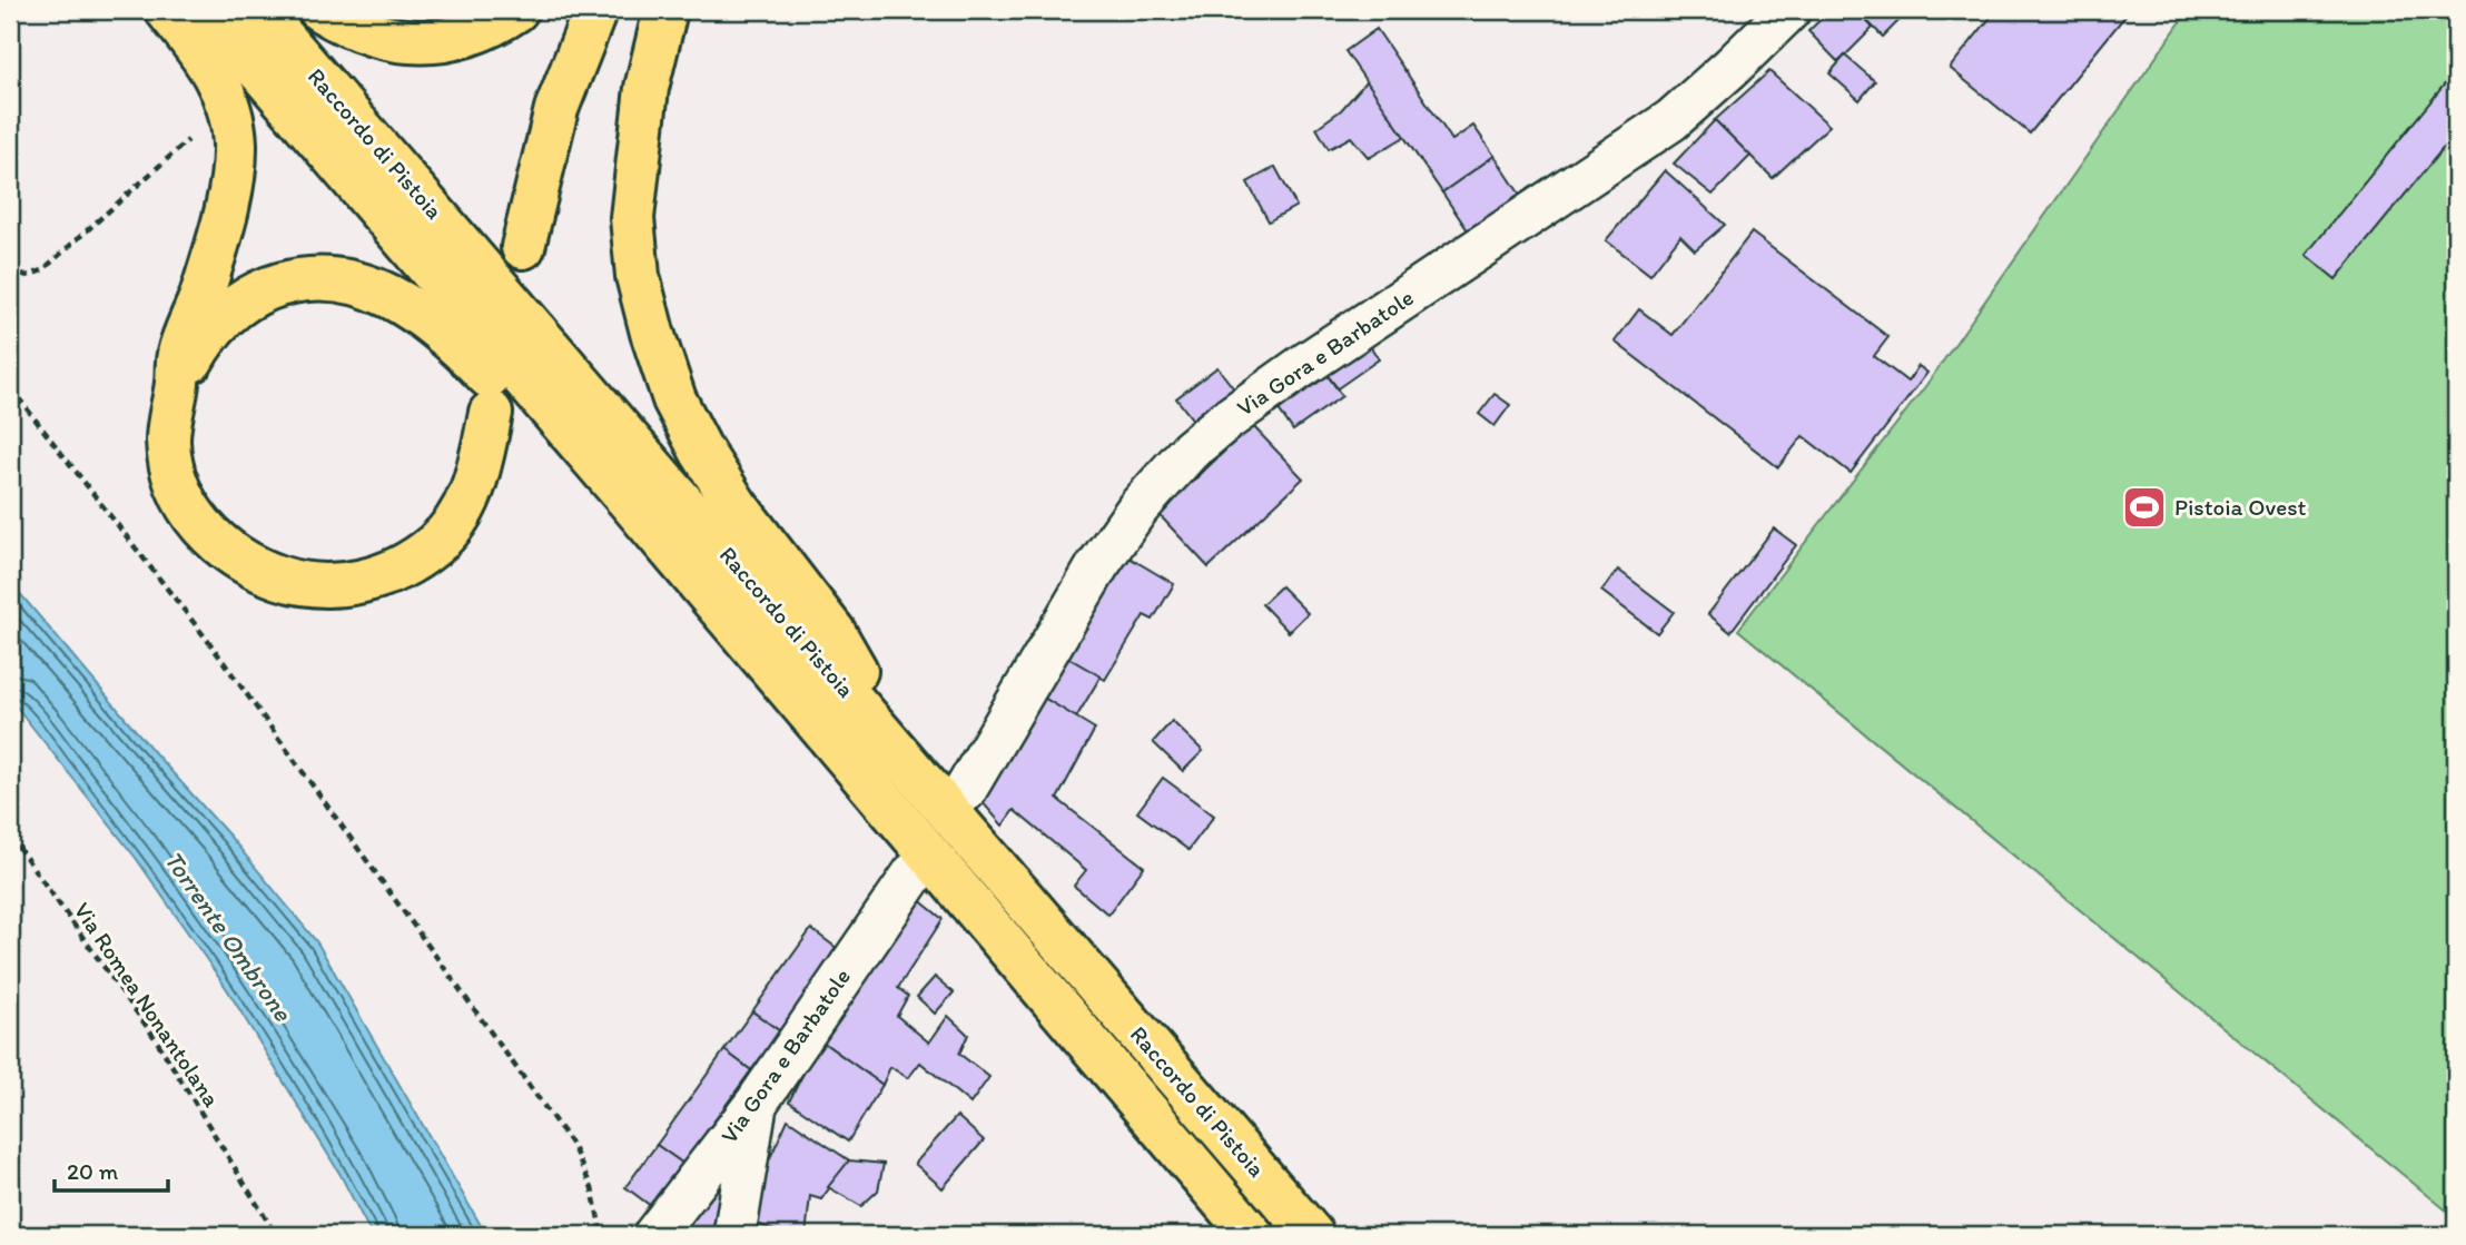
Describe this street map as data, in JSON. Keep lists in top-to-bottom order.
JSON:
{
  "streets": {
    "highway": ["Raccordo di Pistoia"],
    "street": ["Via Gora e Barbatole"],
    "path": ["Via Romea Nonantolana"]
  },
  "water": ["Torrente Ombrone"],
  "places": {
    "sports": ["Pistoia Ovest"]
  },
  "scale_bar": "20 m"
}
